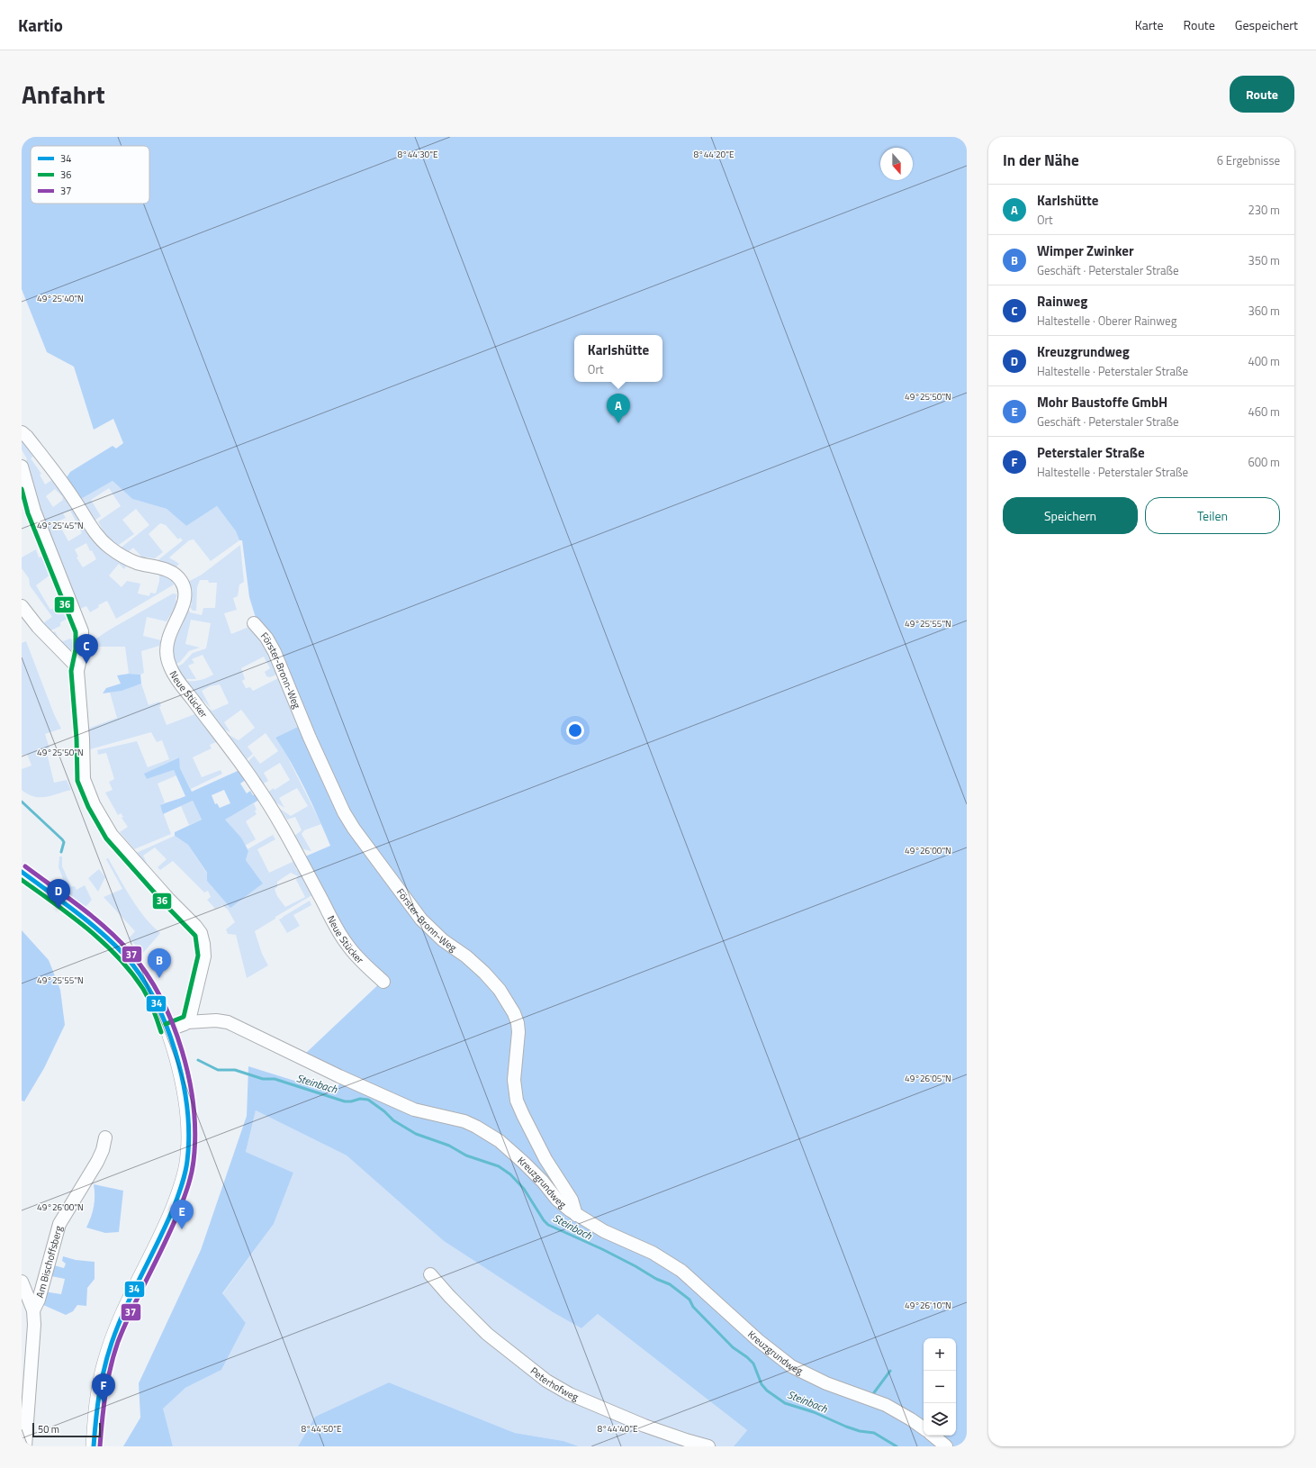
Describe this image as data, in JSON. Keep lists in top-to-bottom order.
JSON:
{
  "streets": {
    "street": [
      "Förster-Bronn-Weg",
      "Neue Stücker",
      "Kreuzgrundweg",
      "Am Bischoffsberg",
      "Peterhofweg"
    ]
  },
  "crossings": [
    ["Förster-Bronn-Weg", "Kreuzgrundweg"]
  ],
  "water": ["Steinbach"],
  "lines": ["transit line 36", "transit line 37", "transit line 34"],
  "legend": ["34", "36", "37"],
  "scale_bar": "50 m",
  "north": "bottom",
  "page": {
    "header": "Kartio",
    "nav": ["Karte", "Route", "Gespeichert"],
    "title": "Anfahrt",
    "buttons": [
      "Route",
      ["Speichern", "Teilen"]
    ],
    "heading": ["In der Nähe", "6 Ergebnisse"],
    "list": [
      {
        "mark": "A",
        "name": "Karlshütte",
        "note": "Ort",
        "value": "230 m"
      },
      {
        "mark": "B",
        "name": "Wimper Zwinker",
        "note": "Geschäft · Peterstaler Straße",
        "value": "350 m"
      },
      {
        "mark": "C",
        "name": "Rainweg",
        "note": "Haltestelle · Oberer Rainweg",
        "value": "360 m"
      },
      {
        "mark": "D",
        "name": "Kreuzgrundweg",
        "note": "Haltestelle · Peterstaler Straße",
        "value": "400 m"
      },
      {
        "mark": "E",
        "name": "Mohr Baustoffe GmbH",
        "note": "Geschäft · Peterstaler Straße",
        "value": "460 m"
      },
      {
        "mark": "F",
        "name": "Peterstaler Straße",
        "note": "Haltestelle · Peterstaler Straße",
        "value": "600 m"
      }
    ],
    "popup": ["Karlshütte", "Ort"],
    "pins": [
      "A",
      "C",
      "D",
      "B",
      "E",
      "F"
    ],
    "map_buttons": ["+", "−"],
    "scale": "50 m"
  },
  "coordinates": [
    "8°44'30\"E",
    "8°44'20\"E",
    "49°25'40\"N",
    "49°25'50\"N",
    "49°25'45\"N",
    "49°25'55\"N",
    "49°26'00\"N",
    "49°26'05\"N",
    "49°26'10\"N",
    "8°44'50\"E",
    "8°44'40\"E"
  ]
}
